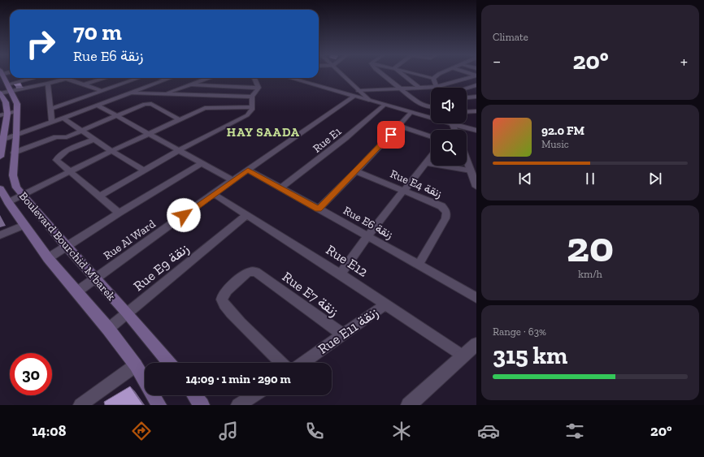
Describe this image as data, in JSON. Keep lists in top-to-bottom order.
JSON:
{
  "streets": {
    "main road": ["Boulevard Bourchid M'barek"],
    "street": [
      "Rue E1",
      "Rue E4 زنقة",
      "Rue E6 زنقة",
      "Rue Al Ward",
      "Rue E12",
      "Rue E9 زنقة",
      "Rue E7 زنقة",
      "Rue E11 زنقة"
    ]
  },
  "crossings": [
    ["Rue E1", "Rue E6 زنقة"],
    ["Rue E4 زنقة", "Rue E6 زنقة"],
    ["Rue E6 زنقة", "Rue Al Ward"],
    ["Rue Al Ward", "Boulevard Bourchid M'barek"],
    ["Rue Al Ward", "Rue E12"],
    ["Boulevard Bourchid M'barek", "Rue E9 زنقة"],
    ["Rue E12", "Rue E9 زنقة"],
    ["Rue E12", "Rue E11 زنقة"],
    ["Rue E7 زنقة", "Rue E11 زنقة"]
  ],
  "districts": ["HAY SAADA"],
  "page": {
    "tile": [
      "Climate",
      ["20", "km/h"],
      ["Range · 63%", "315 km"]
    ],
    "turn": ["70 m", "Rue E6 زنقة"],
    "heat": ["−", "20°", "+"],
    "song": ["92.0 FM", "Music"],
    "limit": "30",
    "trip": "14:09 · 1 min · 290 m",
    "tabs": ["14:08", "20°"]
  }
}
